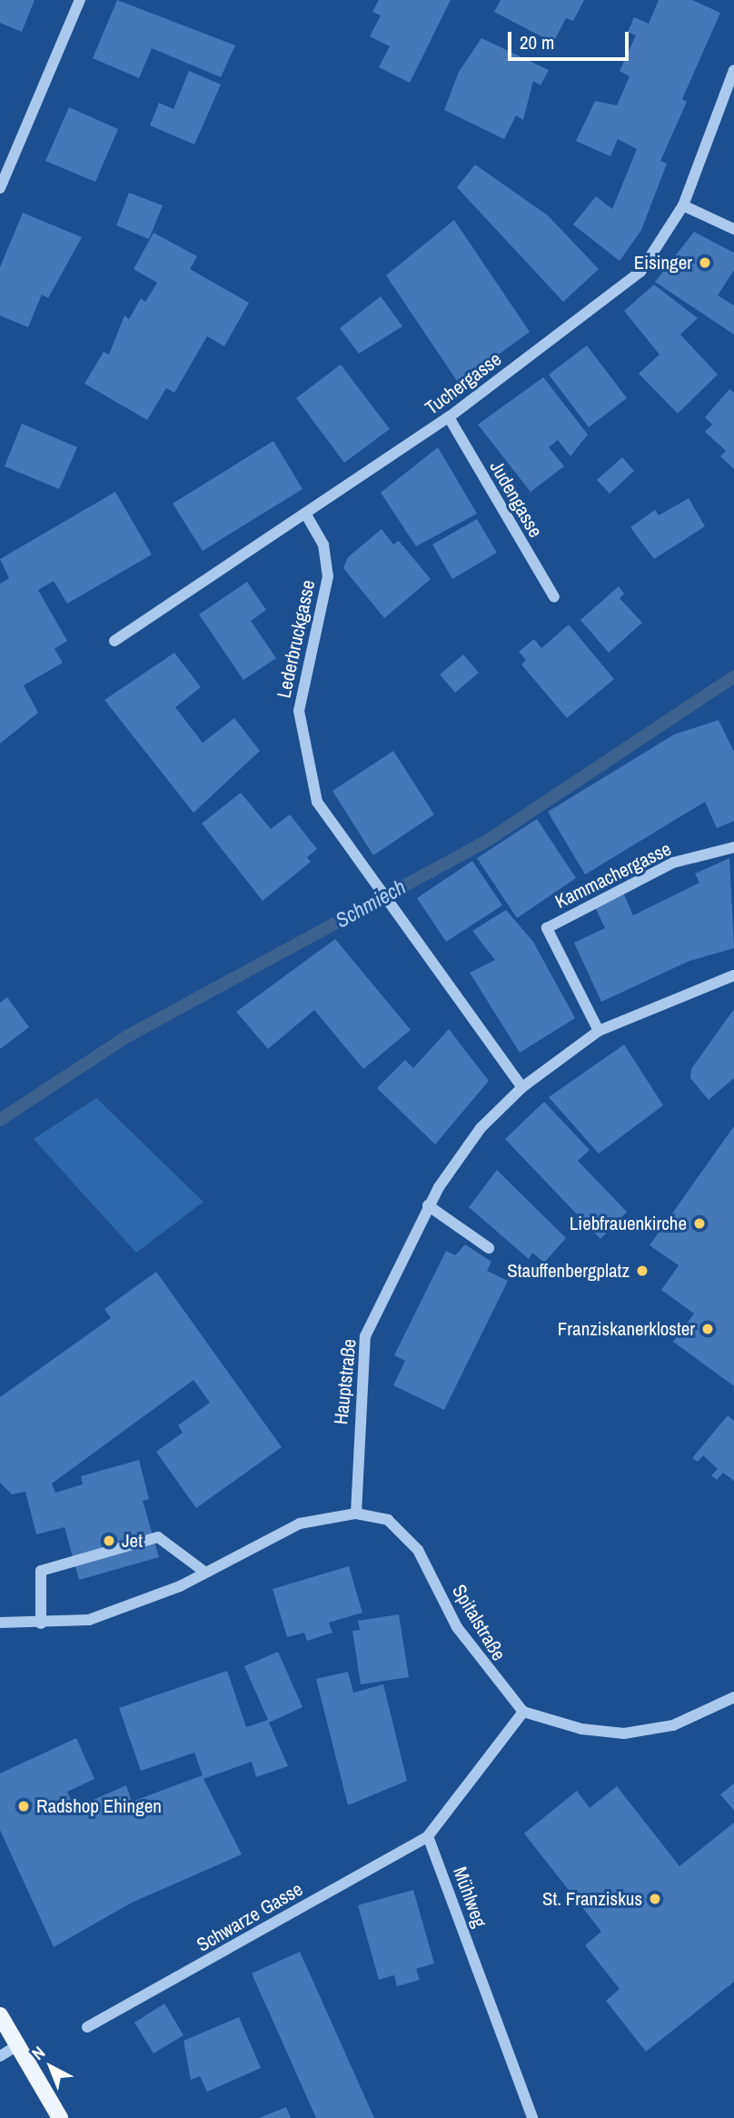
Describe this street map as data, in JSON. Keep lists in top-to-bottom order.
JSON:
{
  "streets": {
    "street": [
      "Tuchergasse",
      "Judengasse",
      "Lederbruckgasse",
      "Kammachergasse",
      "Hauptstraße",
      "Spitalstraße",
      "Mühlweg",
      "Schwarze Gasse"
    ]
  },
  "crossings": [
    ["Tuchergasse", "Judengasse"],
    ["Tuchergasse", "Lederbruckgasse"],
    ["Lederbruckgasse", "Hauptstraße"],
    ["Kammachergasse", "Hauptstraße"],
    ["Hauptstraße", "Spitalstraße"],
    ["Mühlweg", "Schwarze Gasse"]
  ],
  "water": ["Schmiech"],
  "places": [
    "Eisinger",
    "Liebfrauenkirche",
    "Stauffenbergplatz",
    "Franziskanerkloster",
    "Jet",
    "Radshop Ehingen",
    "St. Franziskus"
  ],
  "scale_bar": "20 m",
  "north": "top left"
}
